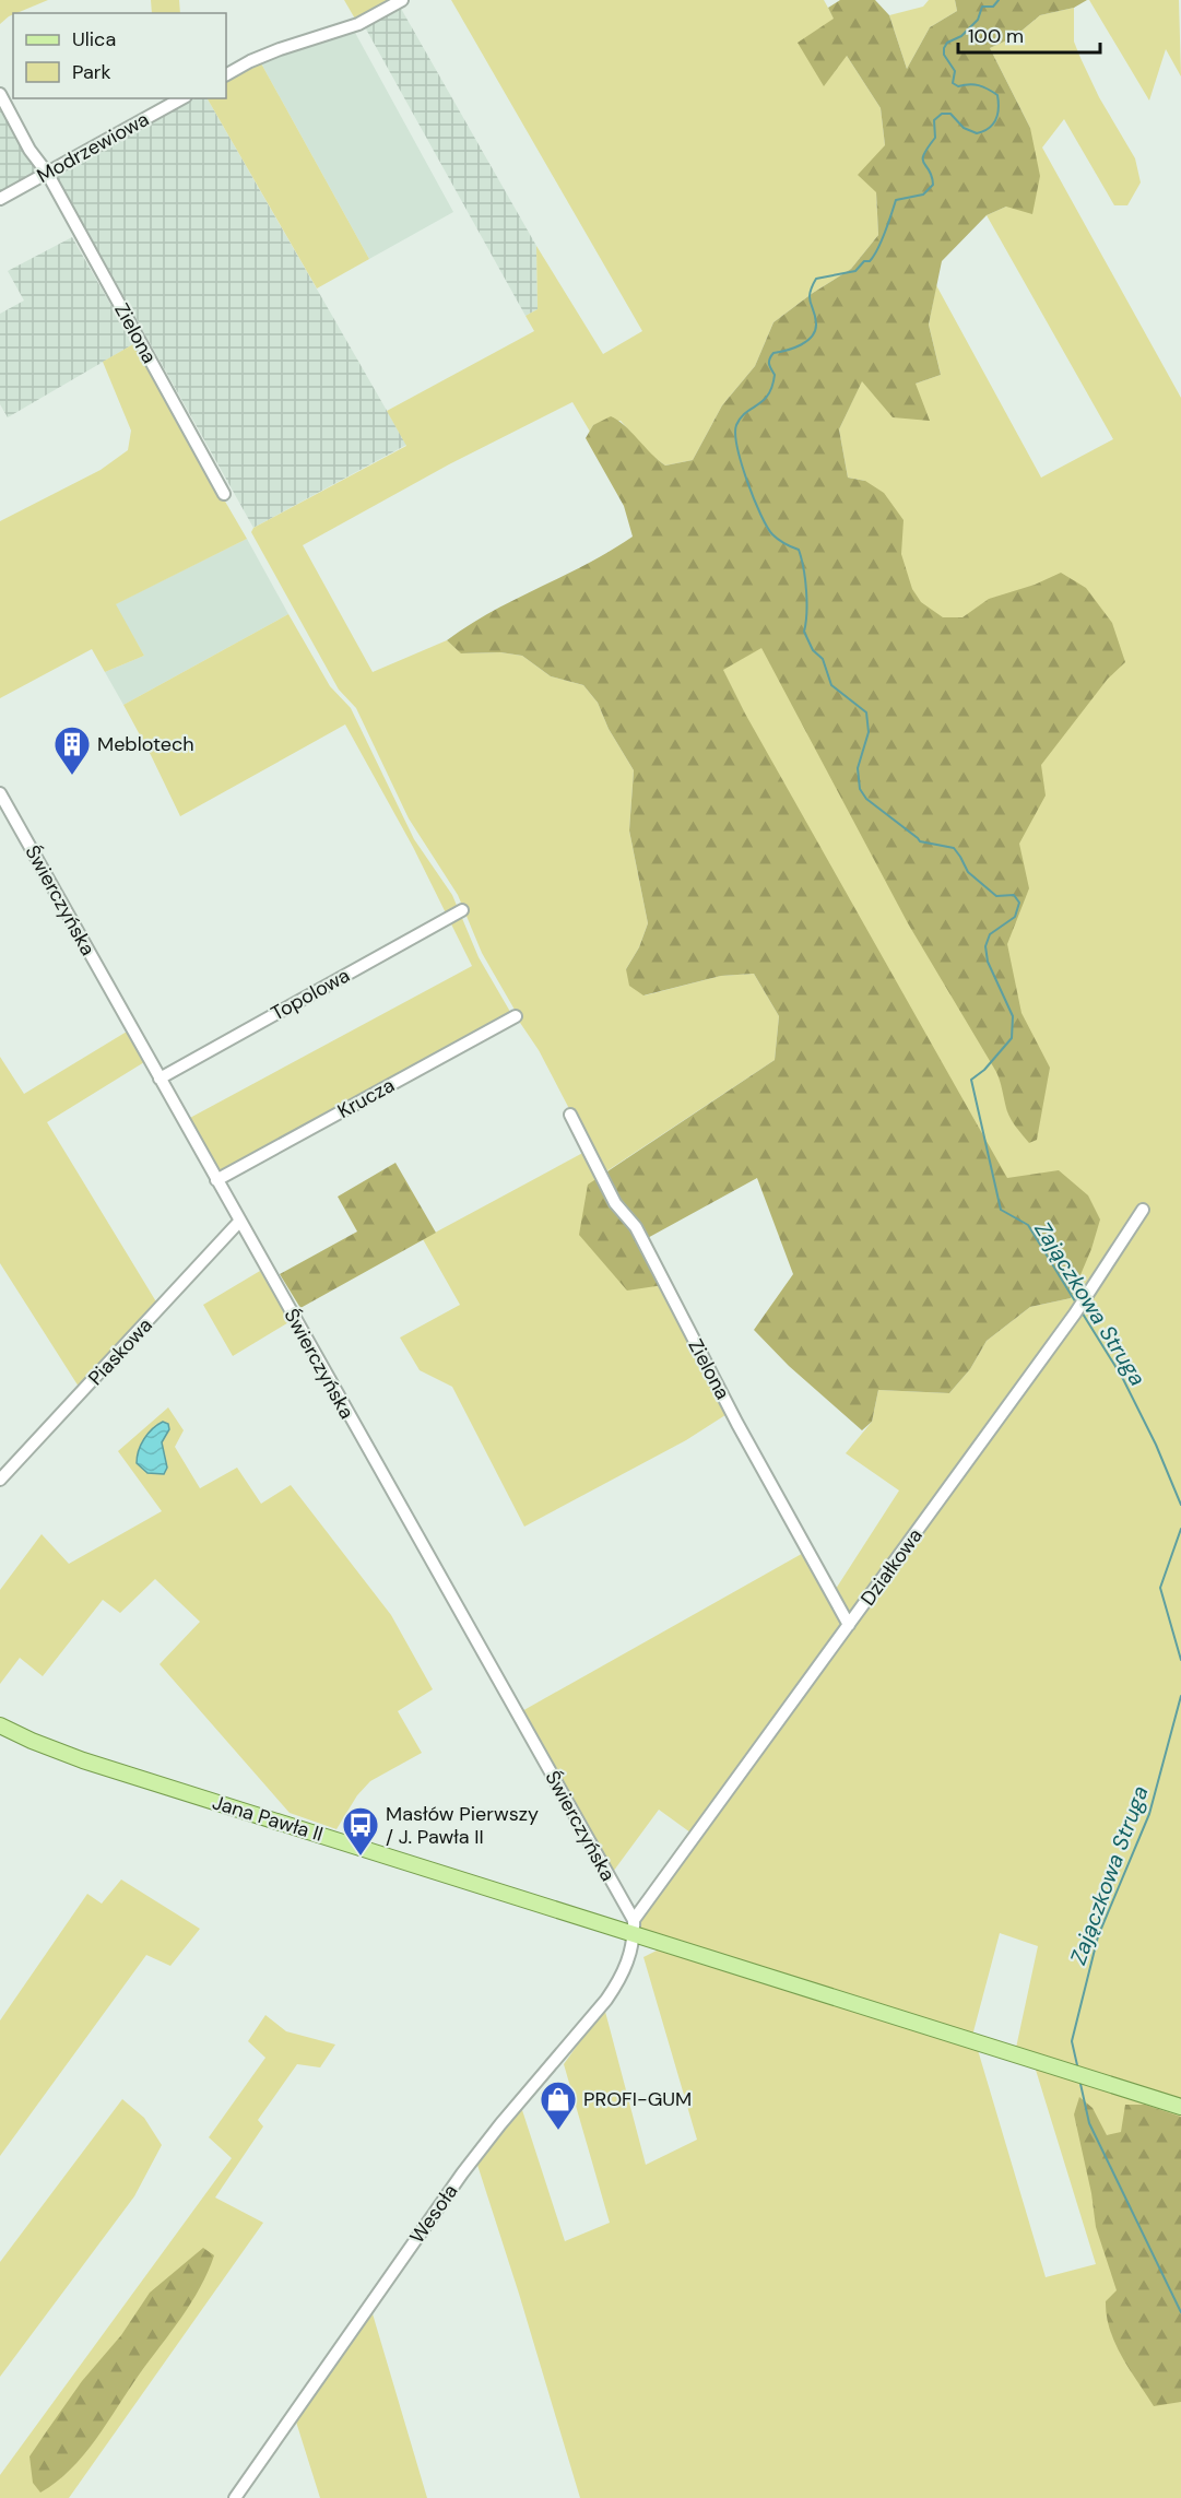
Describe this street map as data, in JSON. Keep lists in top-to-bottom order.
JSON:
{
  "streets": {
    "main road": ["Jana Pawła II"],
    "street": [
      "Modrzewiowa",
      "Zielona",
      "Świerczyńska",
      "Topolowa",
      "Krucza",
      "Piaskowa",
      "Działkowa",
      "Wesoła"
    ]
  },
  "crossings": [
    ["Modrzewiowa", "Zielona"],
    ["Zielona", "Działkowa"],
    ["Świerczyńska", "Topolowa"],
    ["Świerczyńska", "Krucza"],
    ["Świerczyńska", "Piaskowa"],
    ["Świerczyńska", "Działkowa"],
    ["Świerczyńska", "Jana Pawła II"],
    ["Świerczyńska", "Wesoła"],
    ["Działkowa", "Jana Pawła II"],
    ["Działkowa", "Wesoła"],
    ["Jana Pawła II", "Wesoła"]
  ],
  "water": ["Zajączkowa Struga"],
  "places": {
    "building": ["Meblotech"],
    "bus stop": ["Masłów Pierwszy / J. Pawła II"],
    "shop": ["PROFI-GUM"]
  },
  "legend": ["Ulica", "Park"],
  "scale_bar": "100 m"
}
